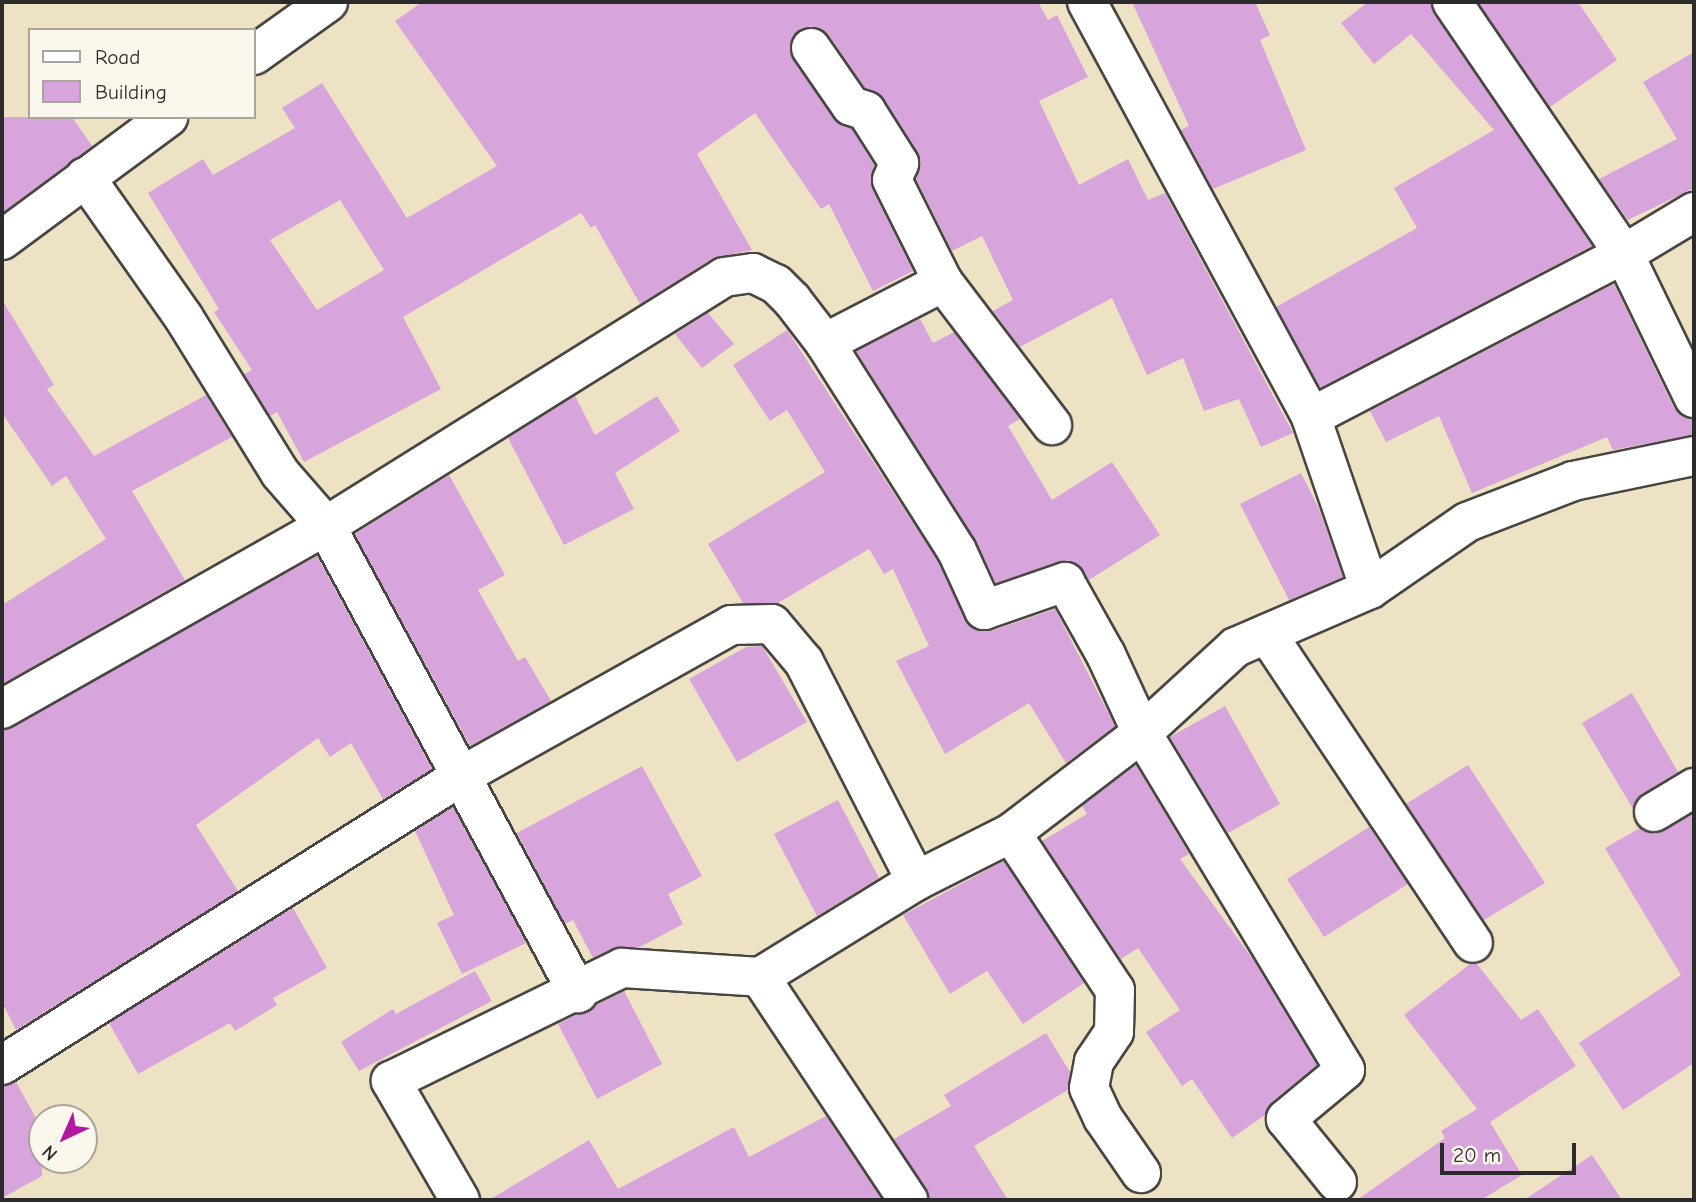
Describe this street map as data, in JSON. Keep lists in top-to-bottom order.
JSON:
{
  "legend": ["Road", "Building"],
  "scale_bar": "20 m",
  "north": "bottom left"
}
